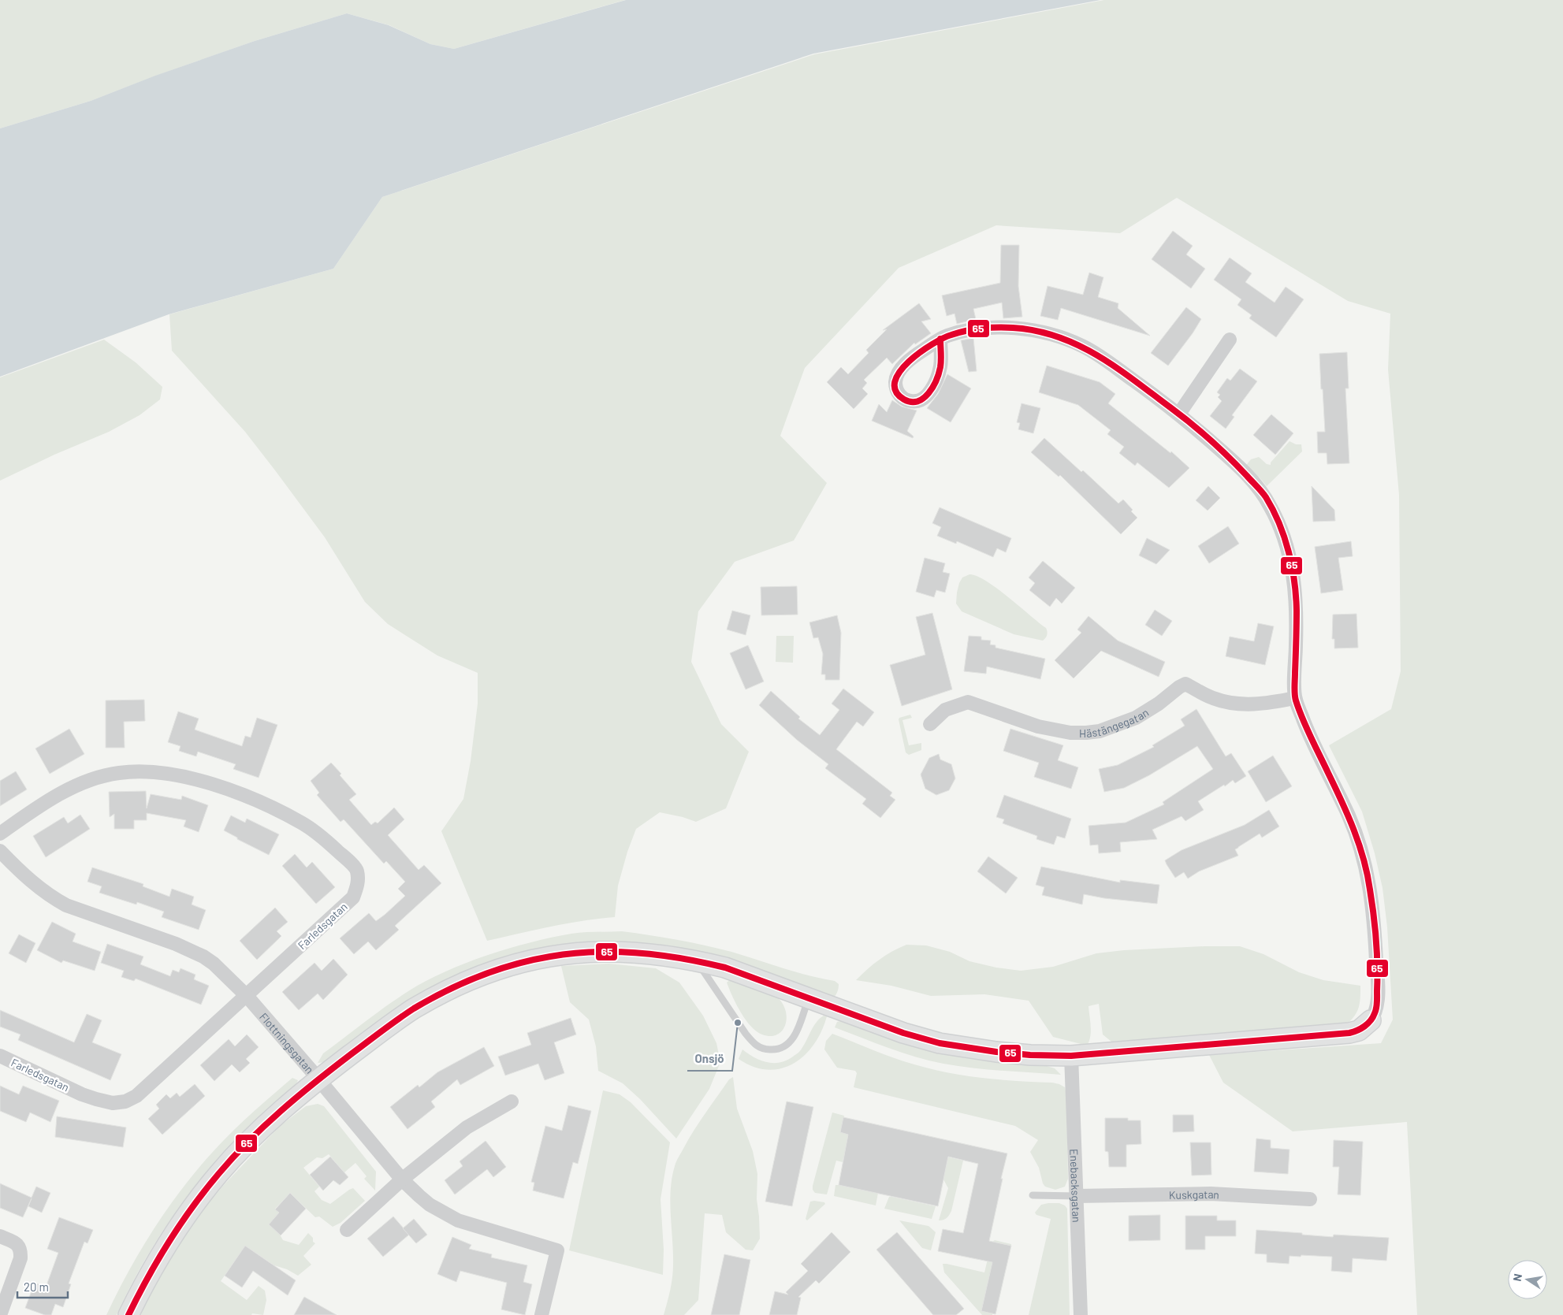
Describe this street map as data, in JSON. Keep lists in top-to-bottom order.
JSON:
{
  "streets": {
    "street": [
      "Hästängegatan",
      "Farledsgatan",
      "Flottningsgatan",
      "Enebacksgatan",
      "Kuskgatan"
    ]
  },
  "crossings": [
    ["Farledsgatan", "Flottningsgatan"],
    ["Enebacksgatan", "Kuskgatan"]
  ],
  "places": ["Onsjö"],
  "lines": ["transit line 65"],
  "scale_bar": "20 m",
  "north": "left"
}
